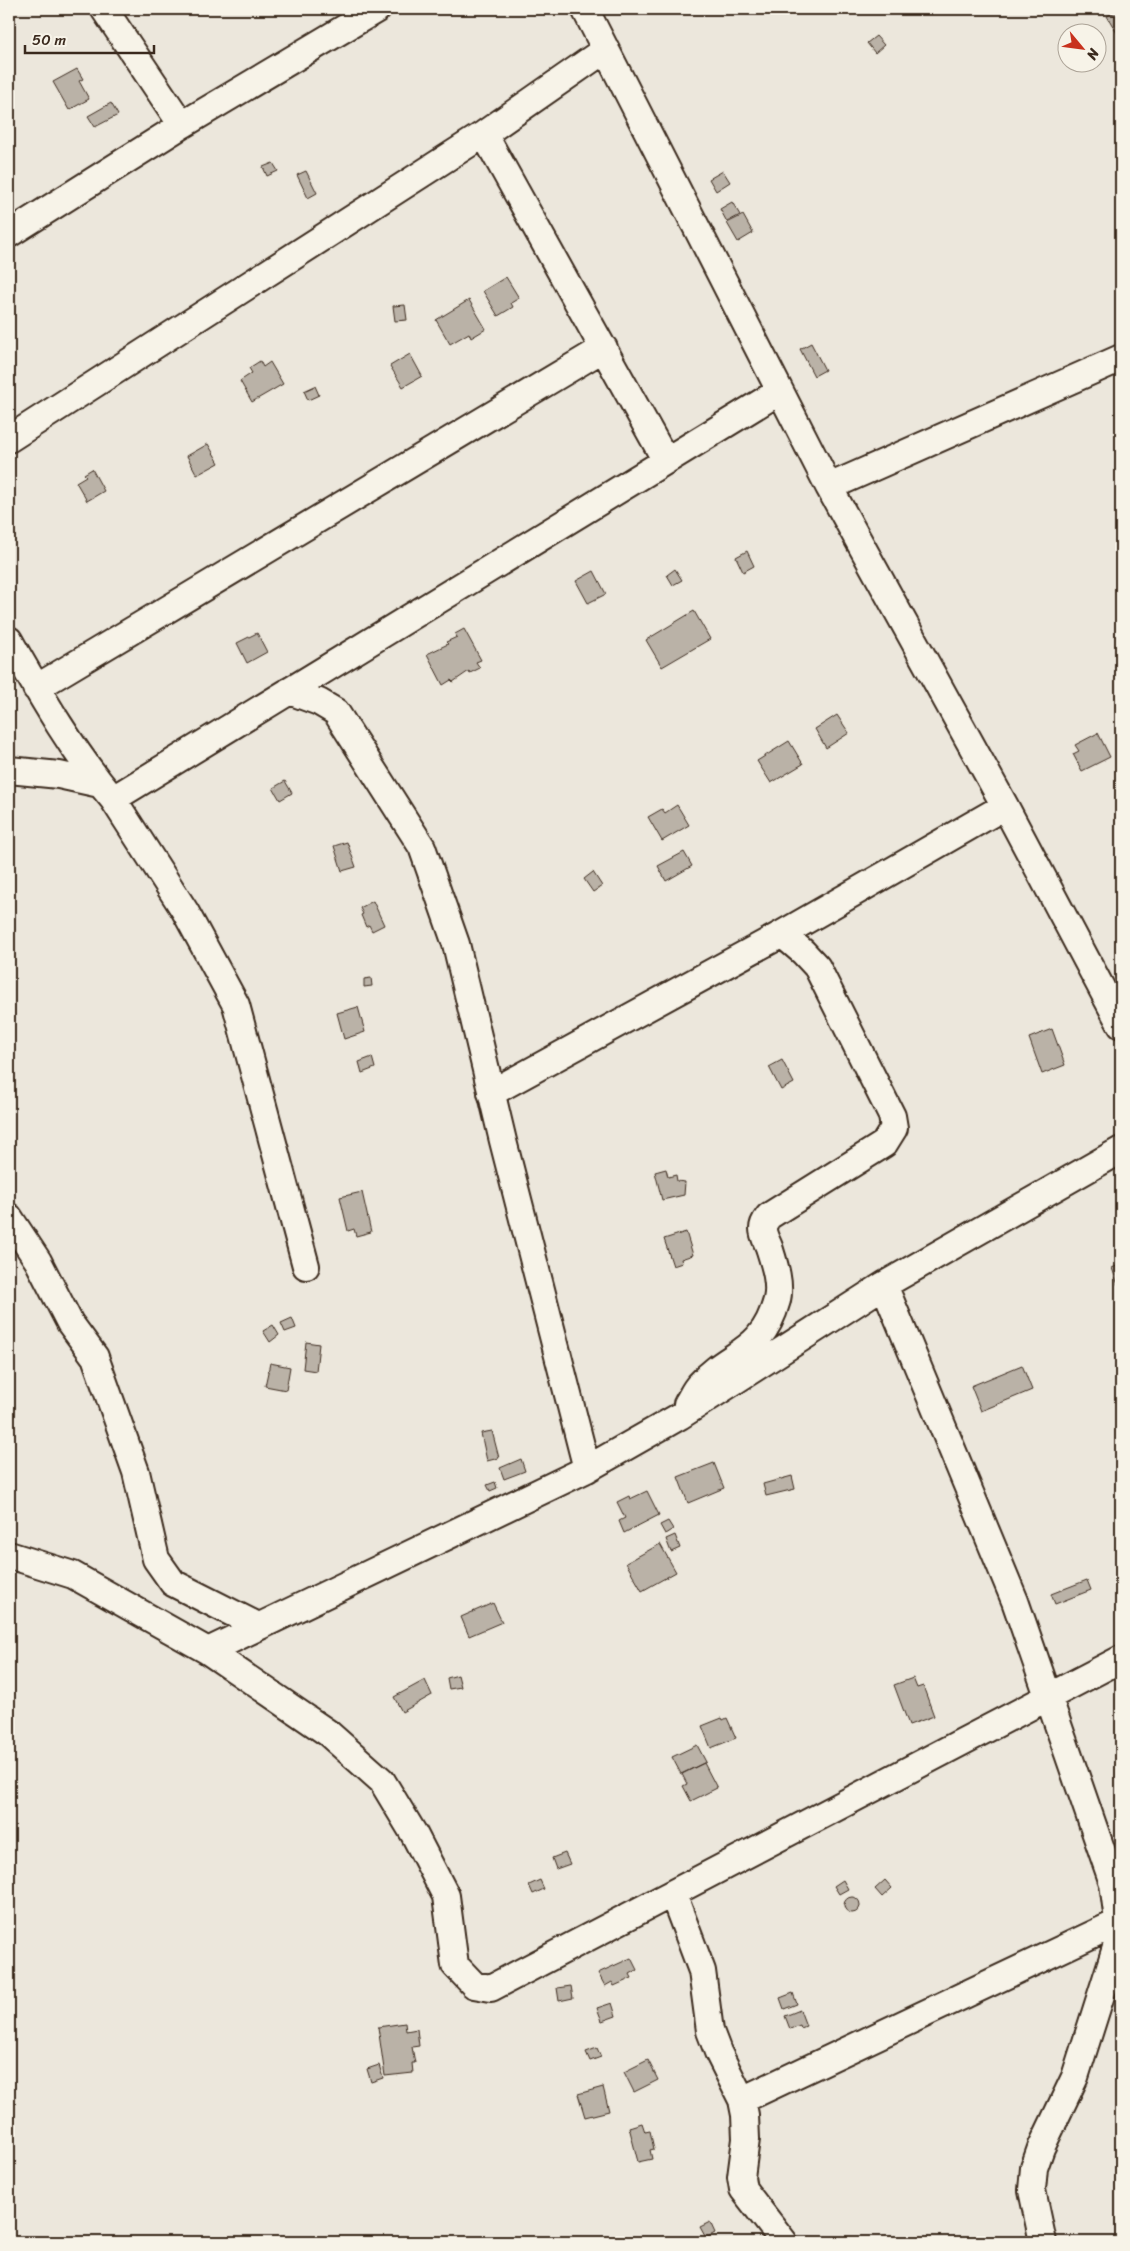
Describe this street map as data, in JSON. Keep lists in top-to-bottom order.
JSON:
{
  "scale_bar": "50 m",
  "north": "bottom right"
}
